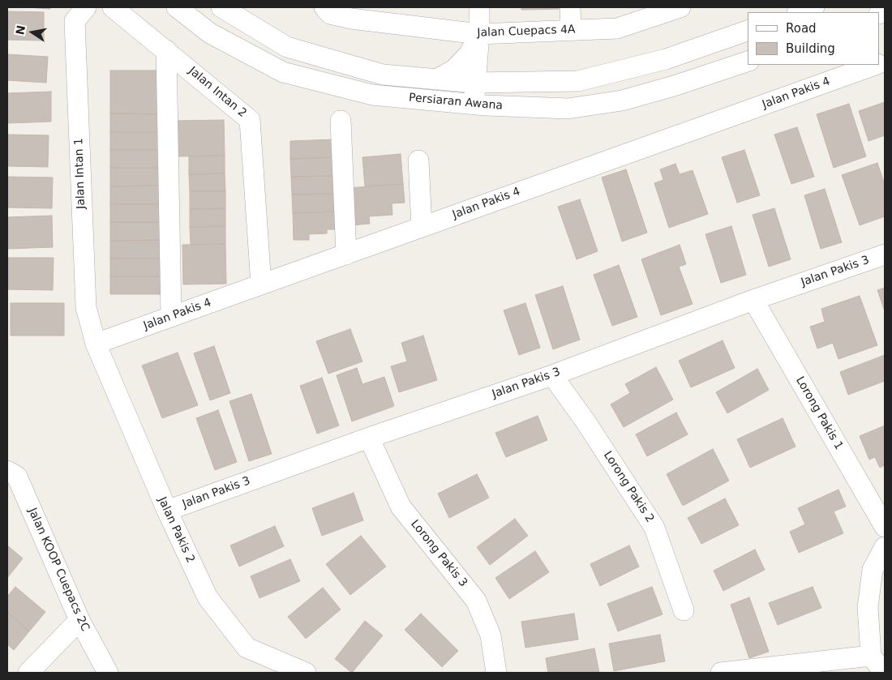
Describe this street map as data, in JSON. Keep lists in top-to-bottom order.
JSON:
{
  "streets": {
    "street": [
      "Jalan Cuepacs 4A",
      "Jalan Intan 2",
      "Jalan Pakis 4",
      "Persiaran Awana",
      "Jalan Intan 1",
      "Jalan Pakis 3",
      "Lorong Pakis 1",
      "Lorong Pakis 2",
      "Jalan Pakis 2",
      "Lorong Pakis 3",
      "Jalan KOOP Cuepacs 2C"
    ]
  },
  "crossings": [
    ["Jalan Intan 2", "Jalan Pakis 4"],
    ["Jalan Pakis 4", "Jalan Intan 1"],
    ["Jalan Pakis 4", "Jalan Pakis 2"],
    ["Jalan Intan 1", "Jalan Pakis 2"],
    ["Jalan Pakis 3", "Lorong Pakis 1"],
    ["Jalan Pakis 3", "Lorong Pakis 2"],
    ["Jalan Pakis 3", "Jalan Pakis 2"],
    ["Jalan Pakis 3", "Lorong Pakis 3"]
  ],
  "legend": ["Road", "Building"],
  "north": "left"
}
